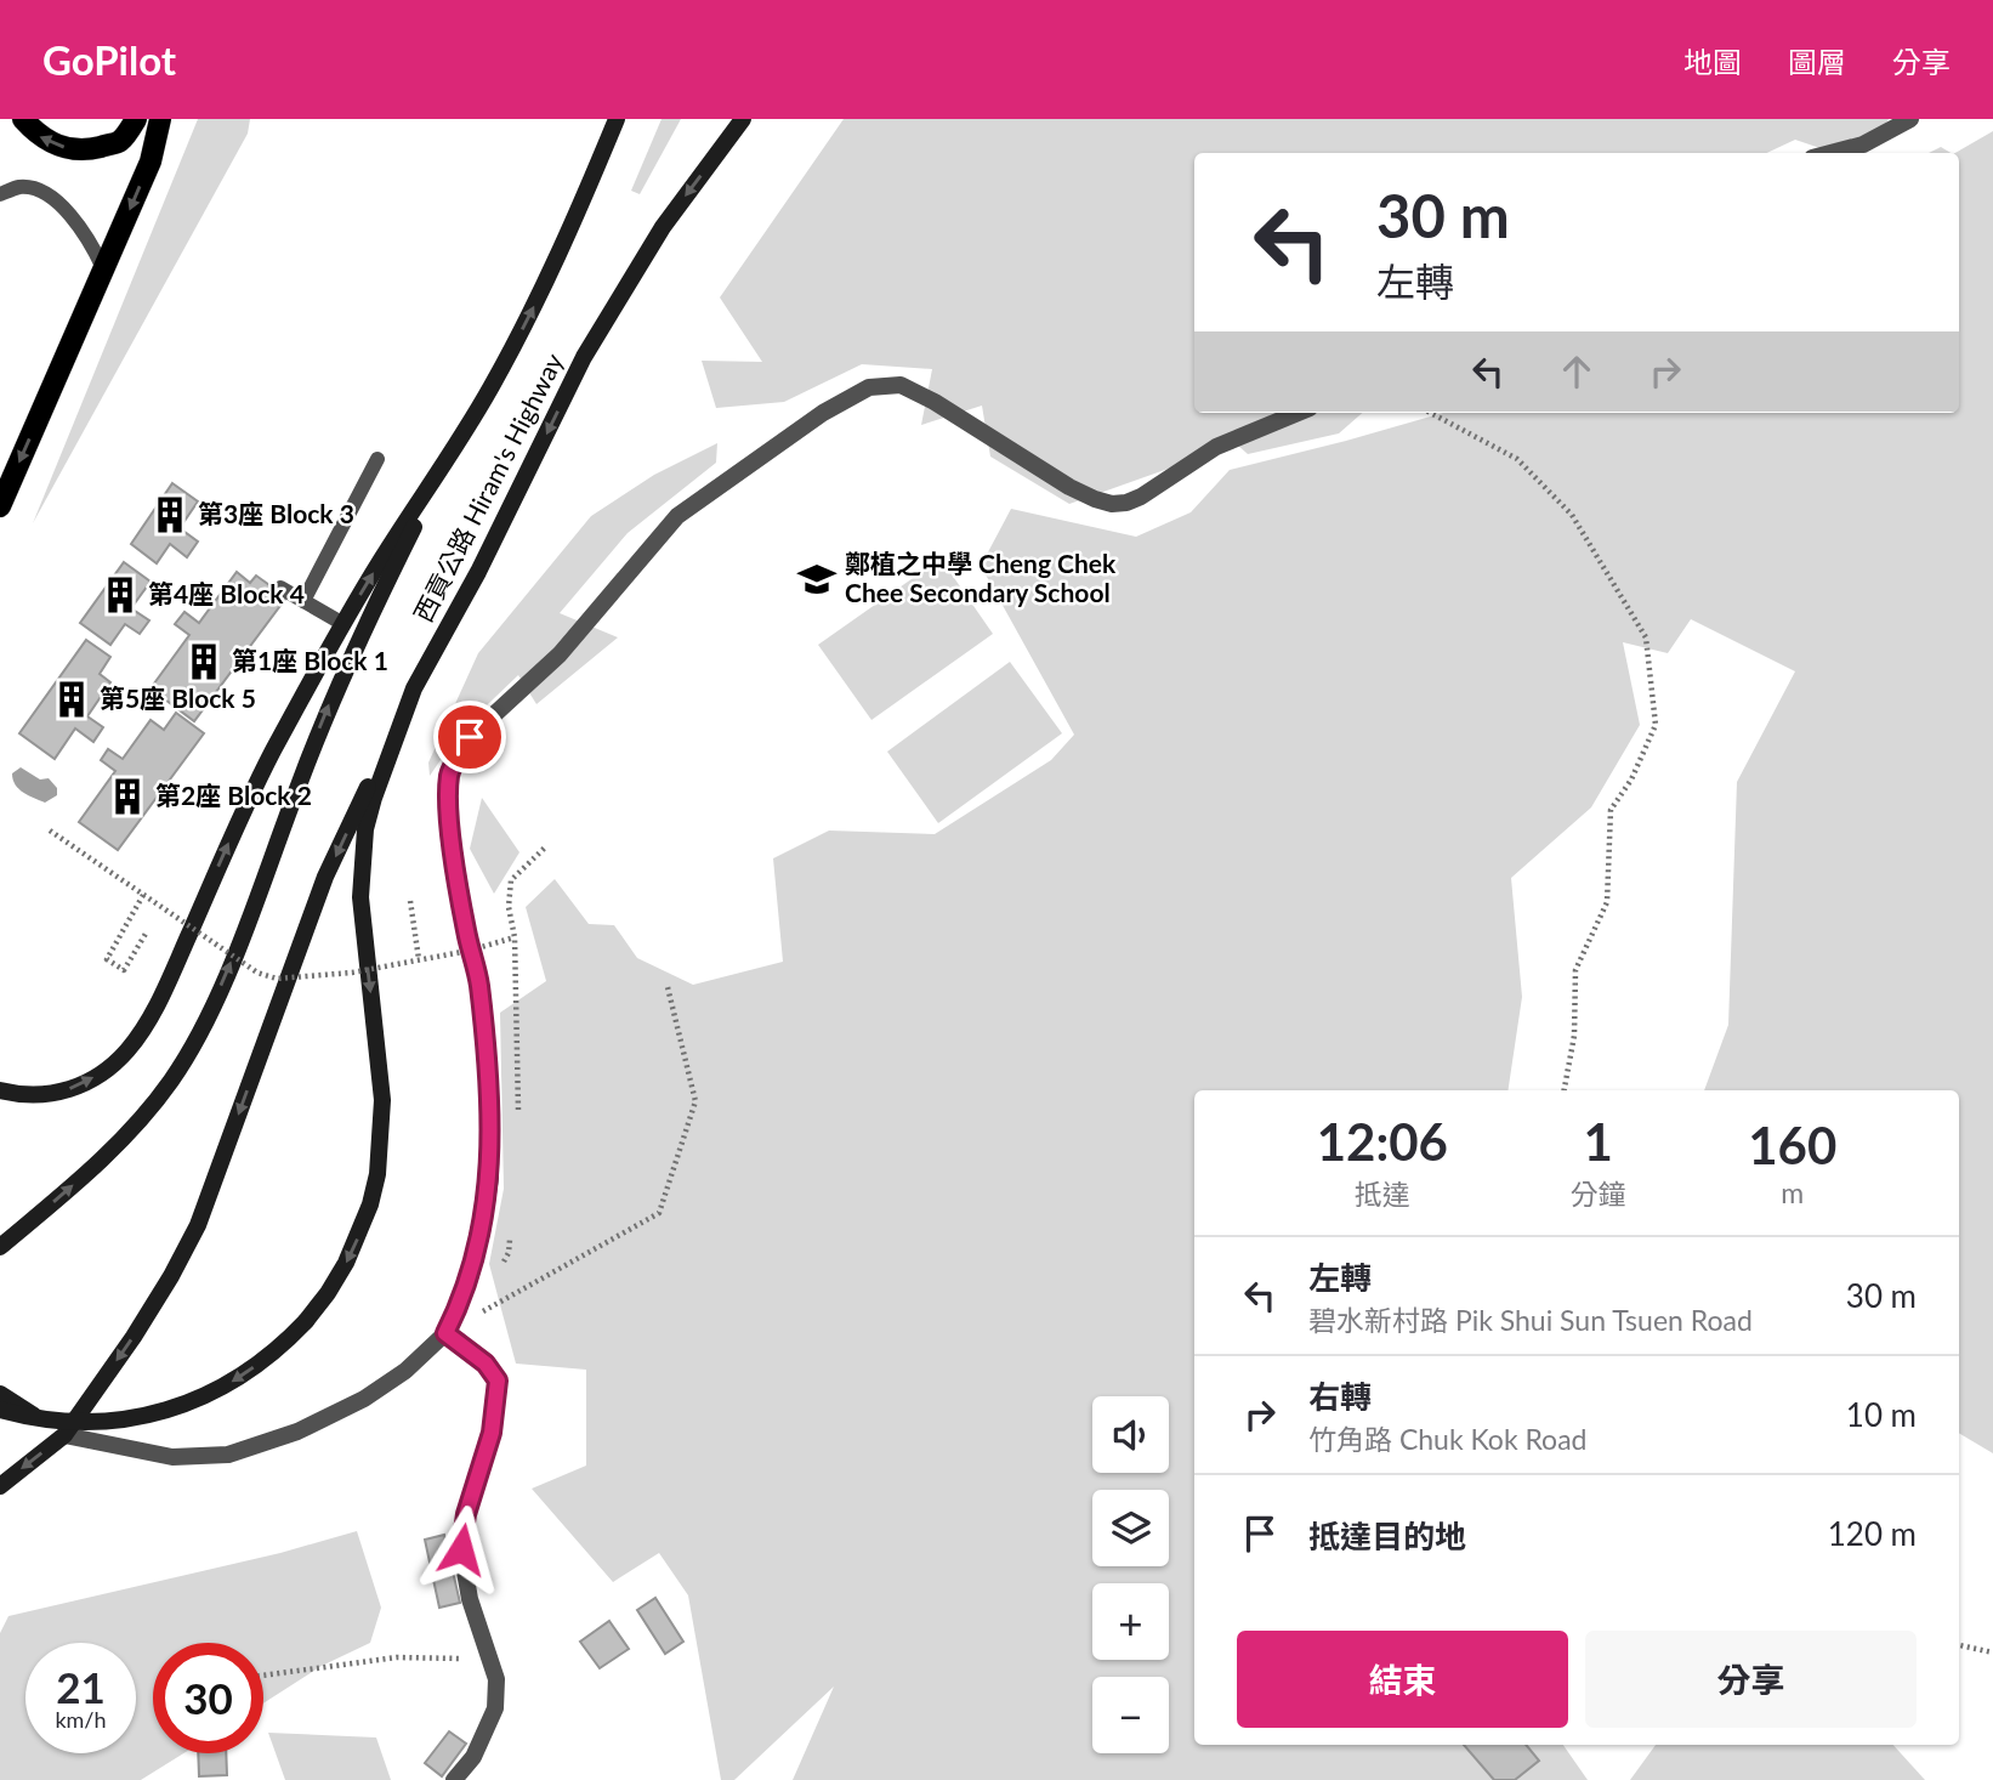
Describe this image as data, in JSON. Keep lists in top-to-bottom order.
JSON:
{
  "streets": {
    "main road": ["西貢公路 Hiram's Highway"]
  },
  "places": {
    "building": [
      "第3座 Block 3",
      "第4座 Block 4",
      "第1座 Block 1",
      "第5座 Block 5",
      "第2座 Block 2"
    ],
    "school or university": ["鄭植之中學 Cheng Chek Chee Secondary School"]
  },
  "page": {
    "header": "GoPilot",
    "nav": ["地圖", "圖層", "分享"],
    "turn": ["30 m", "左轉"],
    "eta": [
      "12:06",
      "抵達",
      "1",
      "分鐘",
      "160",
      "m"
    ],
    "list": [
      {
        "name": "左轉",
        "note": "碧水新村路 Pik Shui Sun Tsuen Road",
        "value": "30 m"
      },
      {
        "name": "右轉",
        "note": "竹角路 Chuk Kok Road",
        "value": "10 m"
      },
      {
        "name": "抵達目的地",
        "value": "120 m"
      }
    ],
    "map_buttons": ["+", "−"],
    "buttons": ["結束", "分享"],
    "speed": "21 km/h",
    "limit": "30"
  }
}
